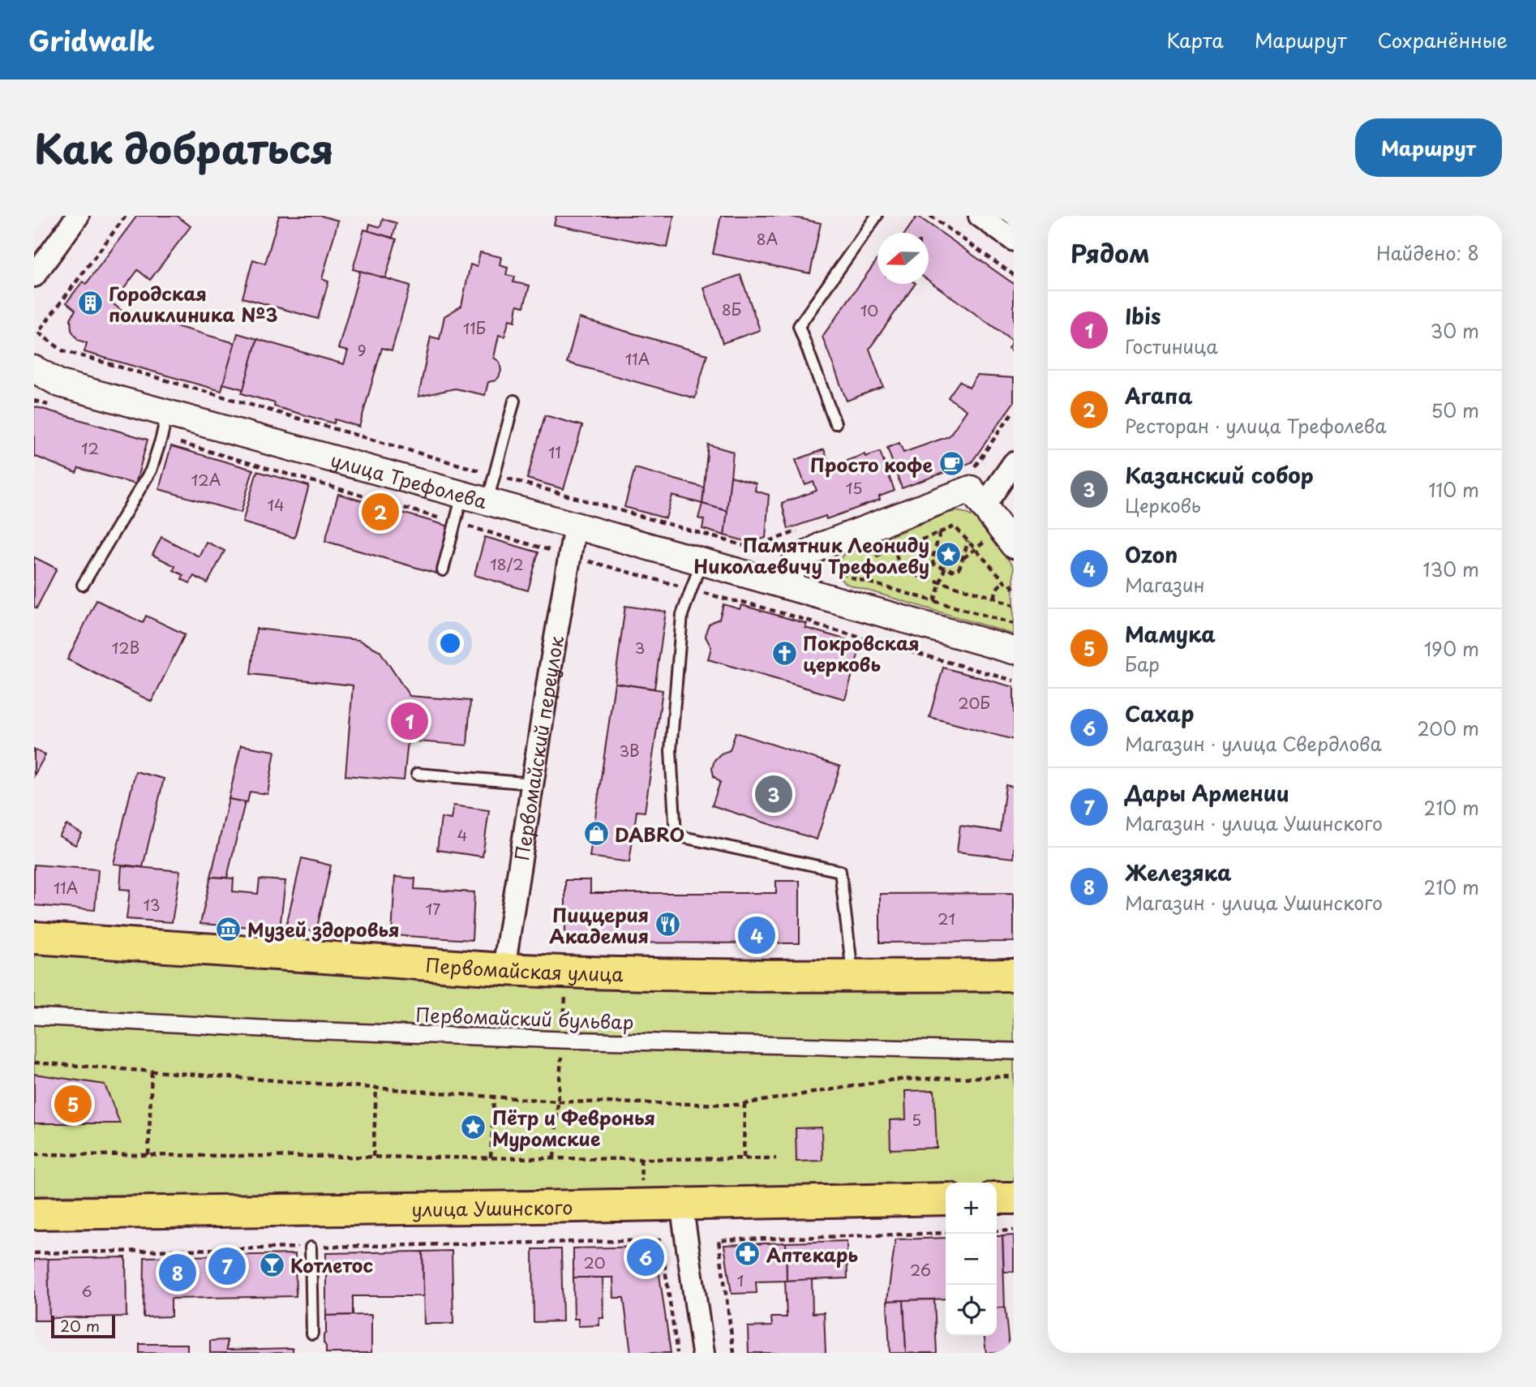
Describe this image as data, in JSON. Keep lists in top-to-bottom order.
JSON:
{
  "streets": {
    "main road": ["Первомайская улица", "улица Ушинского"],
    "street": ["улица Трефолева", "Первомайский переулок", "Первомайский бульвар"]
  },
  "crossings": [
    ["улица Трефолева", "Первомайский переулок"],
    ["Первомайский переулок", "Первомайская улица"]
  ],
  "places": {
    "building": ["Городская поликлиника №3"],
    "cafe": ["Просто кофе"],
    "place": ["Памятник Леониду Николаевичу Трефолеву", "Пётр и Февронья Муромские"],
    "church": ["Покровская церковь"],
    "shop": ["DABRO"],
    "restaurant": ["Пиццерия Академия"],
    "museum": ["Музей здоровья"],
    "pharmacy": ["Аптекарь"],
    "bar": ["Котлетос"]
  },
  "house_numbers": [
    "8А",
    "8Б",
    "10",
    "11Б",
    "9",
    "11А",
    "12",
    "11",
    "12А",
    "15",
    "14",
    "18/2",
    "12В",
    "3",
    "20Б",
    "3В",
    "4",
    "11А",
    "13",
    "17",
    "21",
    "5",
    "20",
    "26",
    "1",
    "6"
  ],
  "scale_bar": "20 m",
  "north": "left",
  "page": {
    "header": "Gridwalk",
    "nav": ["Карта", "Маршрут", "Сохранённые"],
    "title": "Как добраться",
    "buttons": "Маршрут",
    "heading": ["Рядом", "Найдено: 8"],
    "list": [
      {
        "mark": "1",
        "name": "Ibis",
        "note": "Гостиница",
        "value": "30 m"
      },
      {
        "mark": "2",
        "name": "Агапа",
        "note": "Ресторан · улица Трефолева",
        "value": "50 m"
      },
      {
        "mark": "3",
        "name": "Казанский собор",
        "note": "Церковь",
        "value": "110 m"
      },
      {
        "mark": "4",
        "name": "Ozon",
        "note": "Магазин",
        "value": "130 m"
      },
      {
        "mark": "5",
        "name": "Мамука",
        "note": "Бар",
        "value": "190 m"
      },
      {
        "mark": "6",
        "name": "Сахар",
        "note": "Магазин · улица Свердлова",
        "value": "200 m"
      },
      {
        "mark": "7",
        "name": "Дары Армении",
        "note": "Магазин · улица Ушинского",
        "value": "210 m"
      },
      {
        "mark": "8",
        "name": "Железяка",
        "note": "Магазин · улица Ушинского",
        "value": "210 m"
      }
    ],
    "pins": [
      "2",
      "1",
      "3",
      "4",
      "5",
      "6",
      "7",
      "8"
    ],
    "map_buttons": ["+", "−"],
    "scale": "20 m"
  }
}
